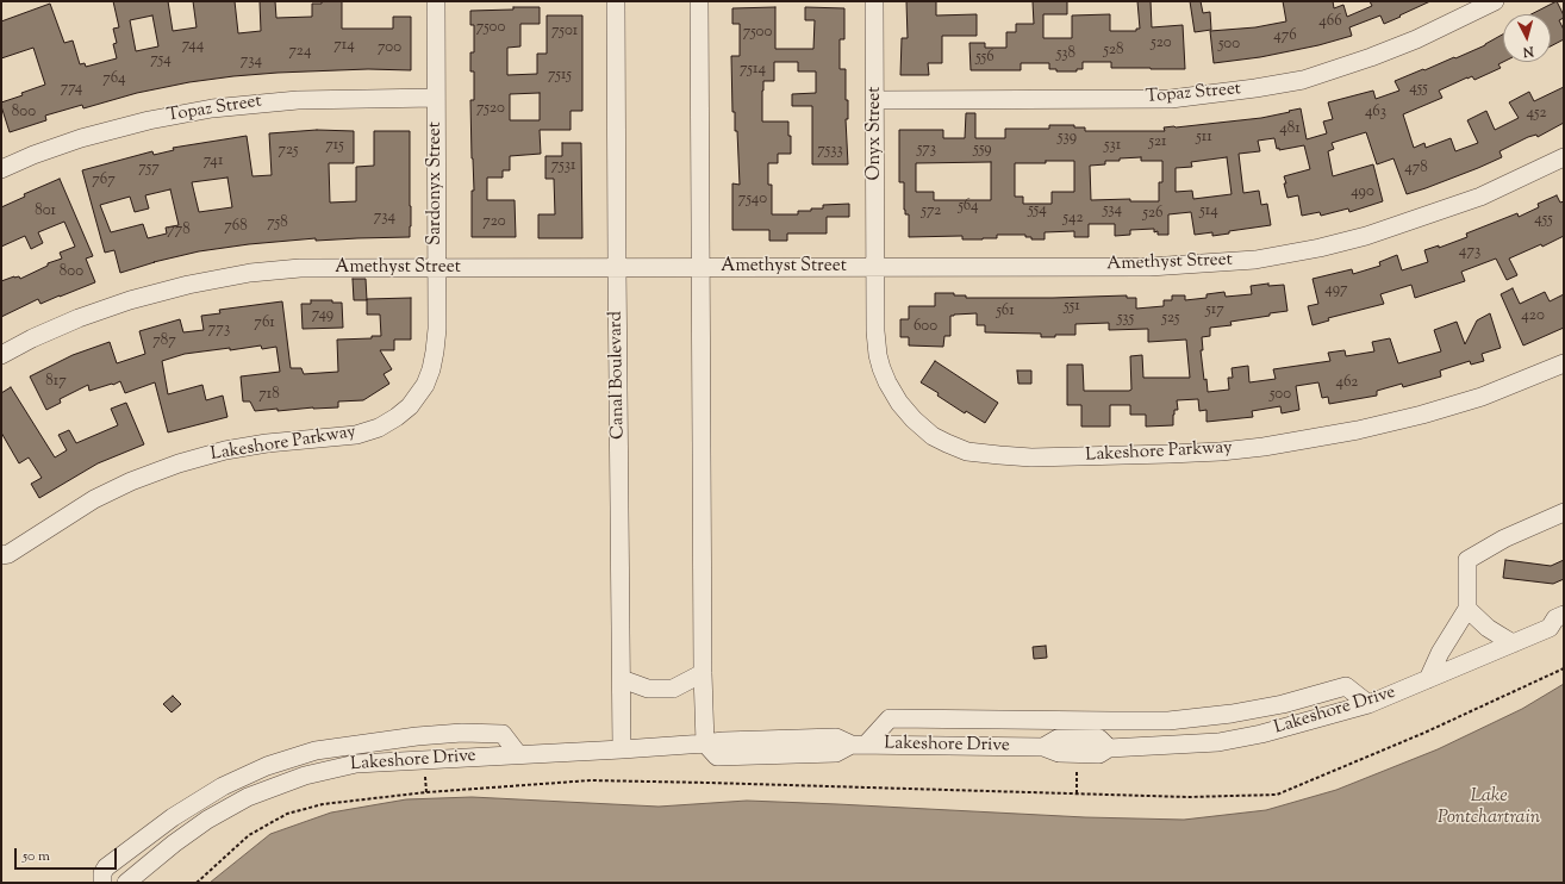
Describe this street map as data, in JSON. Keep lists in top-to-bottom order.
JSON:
{
  "streets": {
    "street": [
      "Topaz Street",
      "Onyx Street",
      "Sardonyx Street",
      "Amethyst Street",
      "Canal Boulevard",
      "Lakeshore Parkway",
      "Lakeshore Drive"
    ]
  },
  "crossings": [
    ["Topaz Street", "Onyx Street"],
    ["Topaz Street", "Sardonyx Street"],
    ["Onyx Street", "Amethyst Street"],
    ["Onyx Street", "Lakeshore Parkway"],
    ["Sardonyx Street", "Amethyst Street"],
    ["Sardonyx Street", "Lakeshore Parkway"],
    ["Amethyst Street", "Canal Boulevard"],
    ["Amethyst Street", "Lakeshore Parkway"],
    ["Canal Boulevard", "Lakeshore Drive"]
  ],
  "water": ["Lake Pontchartrain"],
  "house_numbers": [
    "466",
    "7500",
    "7501",
    "7500",
    "476",
    "520",
    "500",
    "744",
    "714",
    "700",
    "528",
    "724",
    "538",
    "556",
    "754",
    "734",
    "7514",
    "7515",
    "764",
    "774",
    "455",
    "7520",
    "800",
    "463",
    "452",
    "481",
    "539",
    "511",
    "521",
    "715",
    "531",
    "573",
    "559",
    "725",
    "7533",
    "741",
    "7531",
    "757",
    "478",
    "767",
    "490",
    "7540",
    "564",
    "554",
    "534",
    "801",
    "572",
    "514",
    "526",
    "734",
    "542",
    "455",
    "720",
    "758",
    "768",
    "778",
    "473",
    "800",
    "497",
    "551",
    "517",
    "561",
    "749",
    "420",
    "535",
    "525",
    "761",
    "600",
    "773",
    "787",
    "817",
    "462",
    "718",
    "500"
  ],
  "scale_bar": "50 m",
  "north": "bottom"
}
